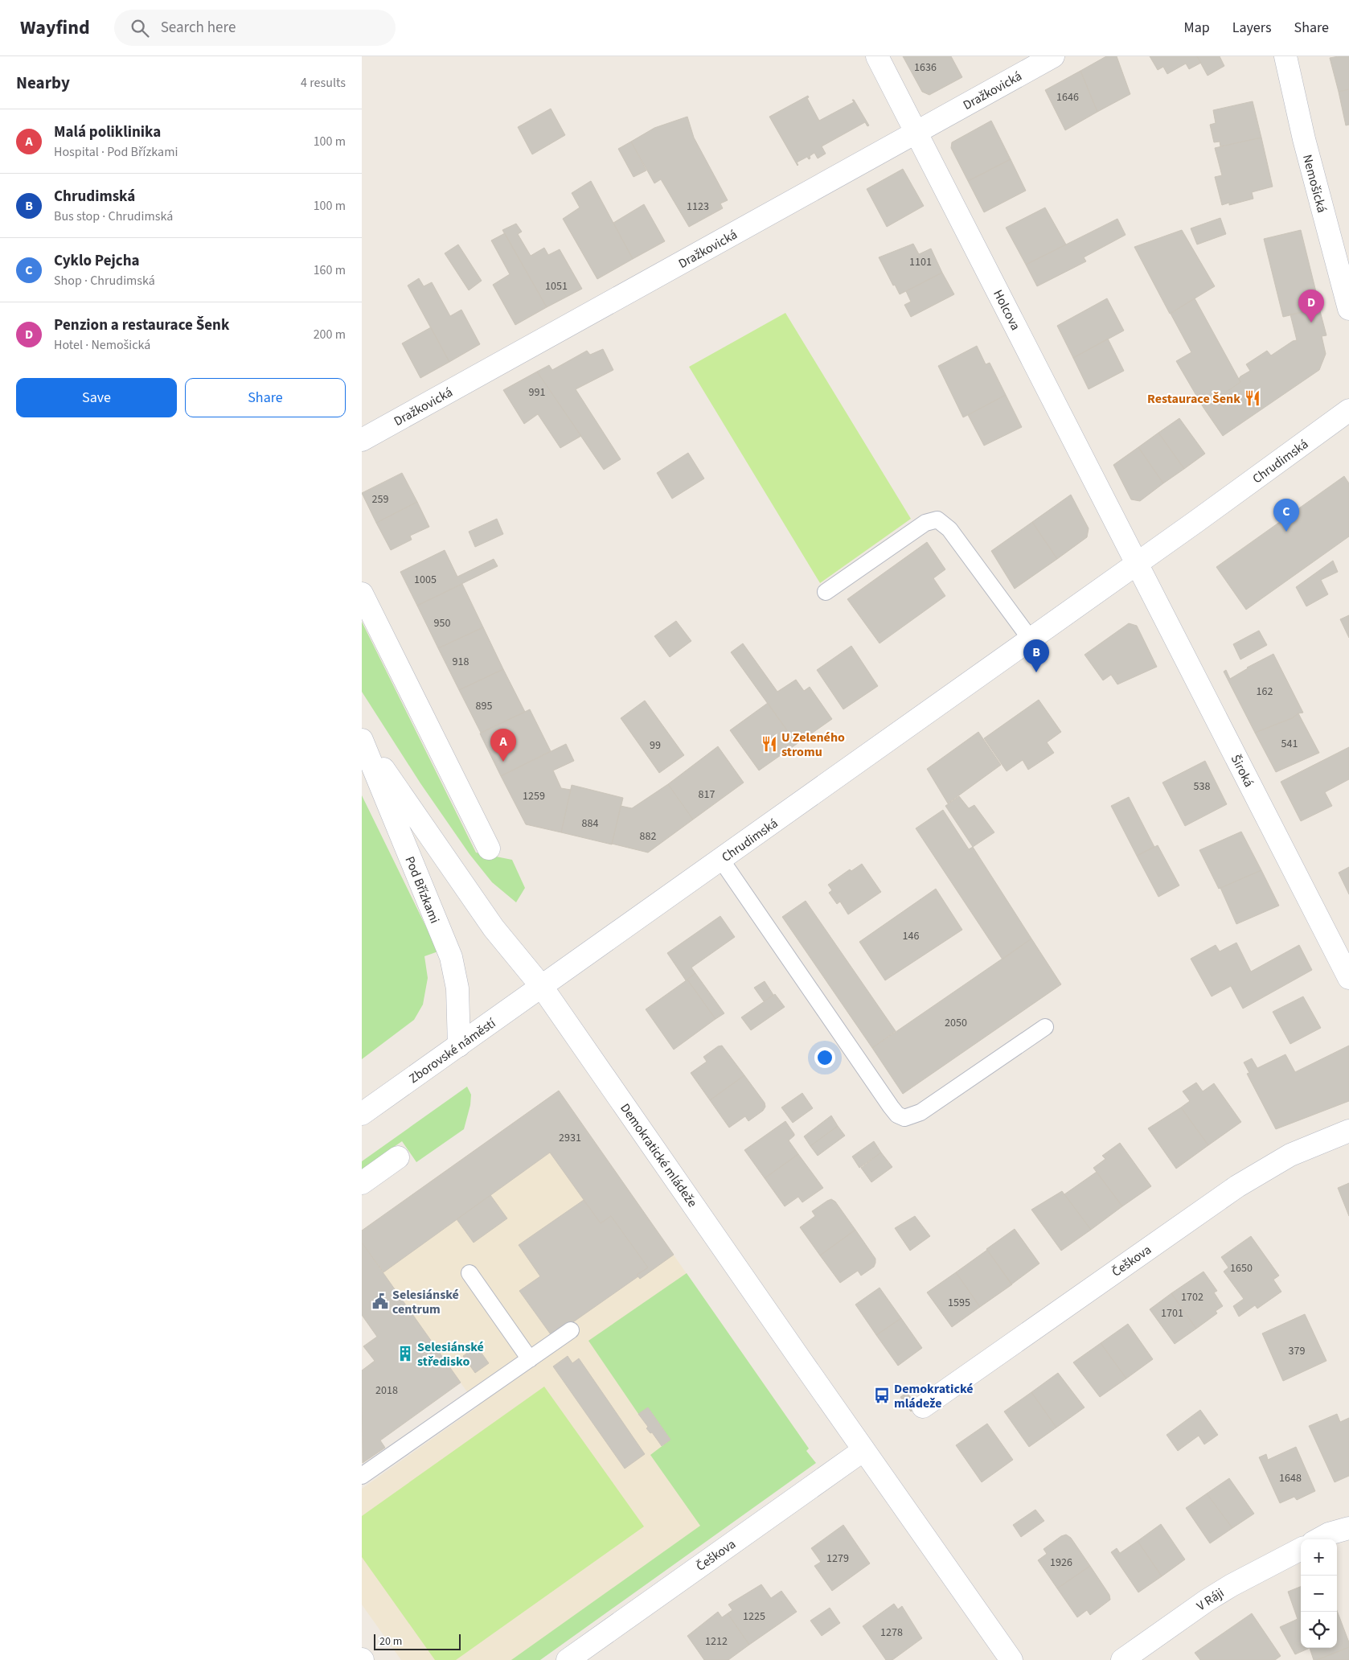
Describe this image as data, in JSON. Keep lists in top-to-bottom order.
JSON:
{
  "streets": {
    "street": [
      "Dražkovická",
      "Nemošická",
      "Holcova",
      "Chrudimská",
      "Široká",
      "Pod Břízkami",
      "Zborovské náměstí",
      "Demokratické mládeže",
      "Češkova",
      "V Ráji"
    ]
  },
  "crossings": [
    ["Dražkovická", "Holcova"],
    ["Holcova", "Chrudimská"],
    ["Holcova", "Široká"],
    ["Chrudimská", "Široká"],
    ["Chrudimská", "Pod Břízkami"],
    ["Chrudimská", "Zborovské náměstí"],
    ["Chrudimská", "Demokratické mládeže"],
    ["Pod Břízkami", "Zborovské náměstí"],
    ["Pod Břízkami", "Demokratické mládeže"],
    ["Zborovské náměstí", "Demokratické mládeže"],
    ["Demokratické mládeže", "Češkova"]
  ],
  "places": {
    "restaurant": ["Restaurace Šenk", "U Zeleného stromu"],
    "public building": ["Selesiánské centrum"],
    "building": ["Selesiánské středisko"],
    "bus stop": ["Demokratické mládeže"]
  },
  "house_numbers": [
    "1636",
    "1646",
    "1123",
    "1101",
    "1051",
    "991",
    "259",
    "1005",
    "950",
    "918",
    "162",
    "895",
    "541",
    "99",
    "538",
    "817",
    "1259",
    "884",
    "882",
    "146",
    "2050",
    "2931",
    "1650",
    "1702",
    "1595",
    "1701",
    "379",
    "2018",
    "1648",
    "1279",
    "1926",
    "1225",
    "1278",
    "1212"
  ],
  "scale_bar": "20 m",
  "page": {
    "header": "Wayfind",
    "search": "Search here",
    "nav": ["Map", "Layers", "Share"],
    "heading": ["Nearby", "4 results"],
    "list": [
      {
        "mark": "A",
        "name": "Malá poliklinika",
        "note": "Hospital · Pod Břízkami",
        "value": "100 m"
      },
      {
        "mark": "B",
        "name": "Chrudimská",
        "note": "Bus stop · Chrudimská",
        "value": "100 m"
      },
      {
        "mark": "C",
        "name": "Cyklo Pejcha",
        "note": "Shop · Chrudimská",
        "value": "160 m"
      },
      {
        "mark": "D",
        "name": "Penzion a restaurace Šenk",
        "note": "Hotel · Nemošická",
        "value": "200 m"
      }
    ],
    "pins": [
      "D",
      "C",
      "B",
      "A"
    ],
    "buttons": ["Save", "Share"],
    "map_buttons": ["+", "−"],
    "scale": "20 m"
  }
}
